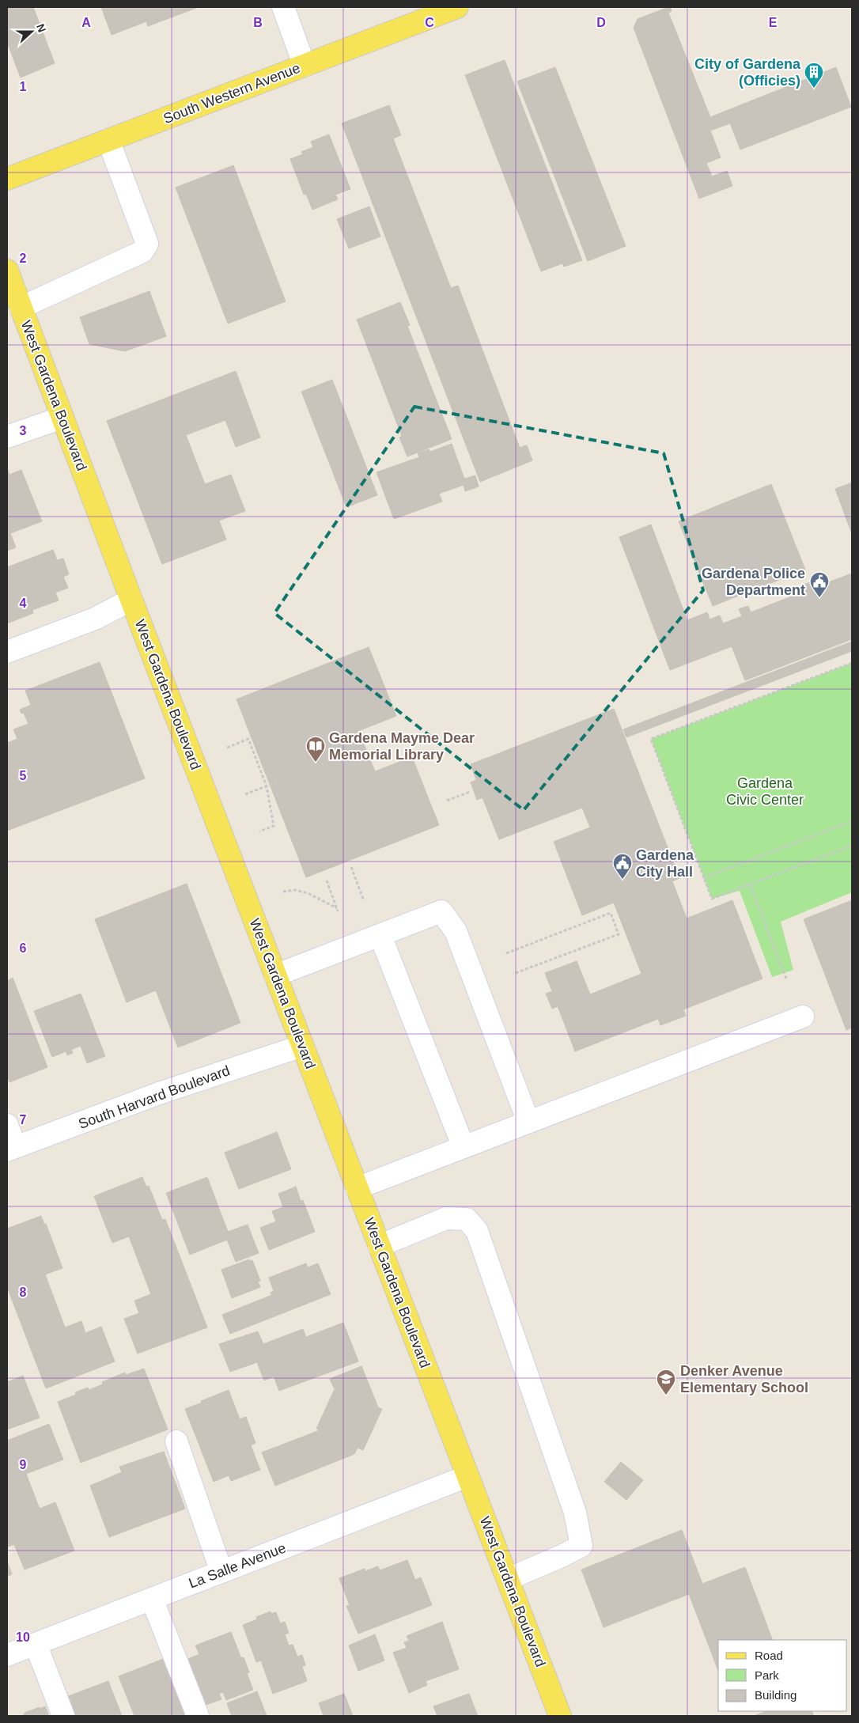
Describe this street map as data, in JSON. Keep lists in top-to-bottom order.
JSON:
{
  "streets": {
    "main road": ["South Western Avenue", "West Gardena Boulevard"],
    "street": ["South Harvard Boulevard", "La Salle Avenue"]
  },
  "crossings": [
    ["West Gardena Boulevard", "South Harvard Boulevard"],
    ["West Gardena Boulevard", "La Salle Avenue"]
  ],
  "parks": ["Gardena Civic Center"],
  "places": {
    "building": ["City of Gardena (Officies)"],
    "public building": ["Gardena Police Department", "Gardena City Hall"],
    "library": ["Gardena Mayme Dear Memorial Library"],
    "school or university": ["Denker Avenue Elementary School"]
  },
  "legend": ["Road", "Park", "Building"],
  "north": "right",
  "grid": {
    "columns": [
      "A",
      "B",
      "C",
      "D",
      "E"
    ],
    "rows": [
      "1",
      "2",
      "3",
      "4",
      "5",
      "6",
      "7",
      "8",
      "9",
      "10"
    ]
  }
}
